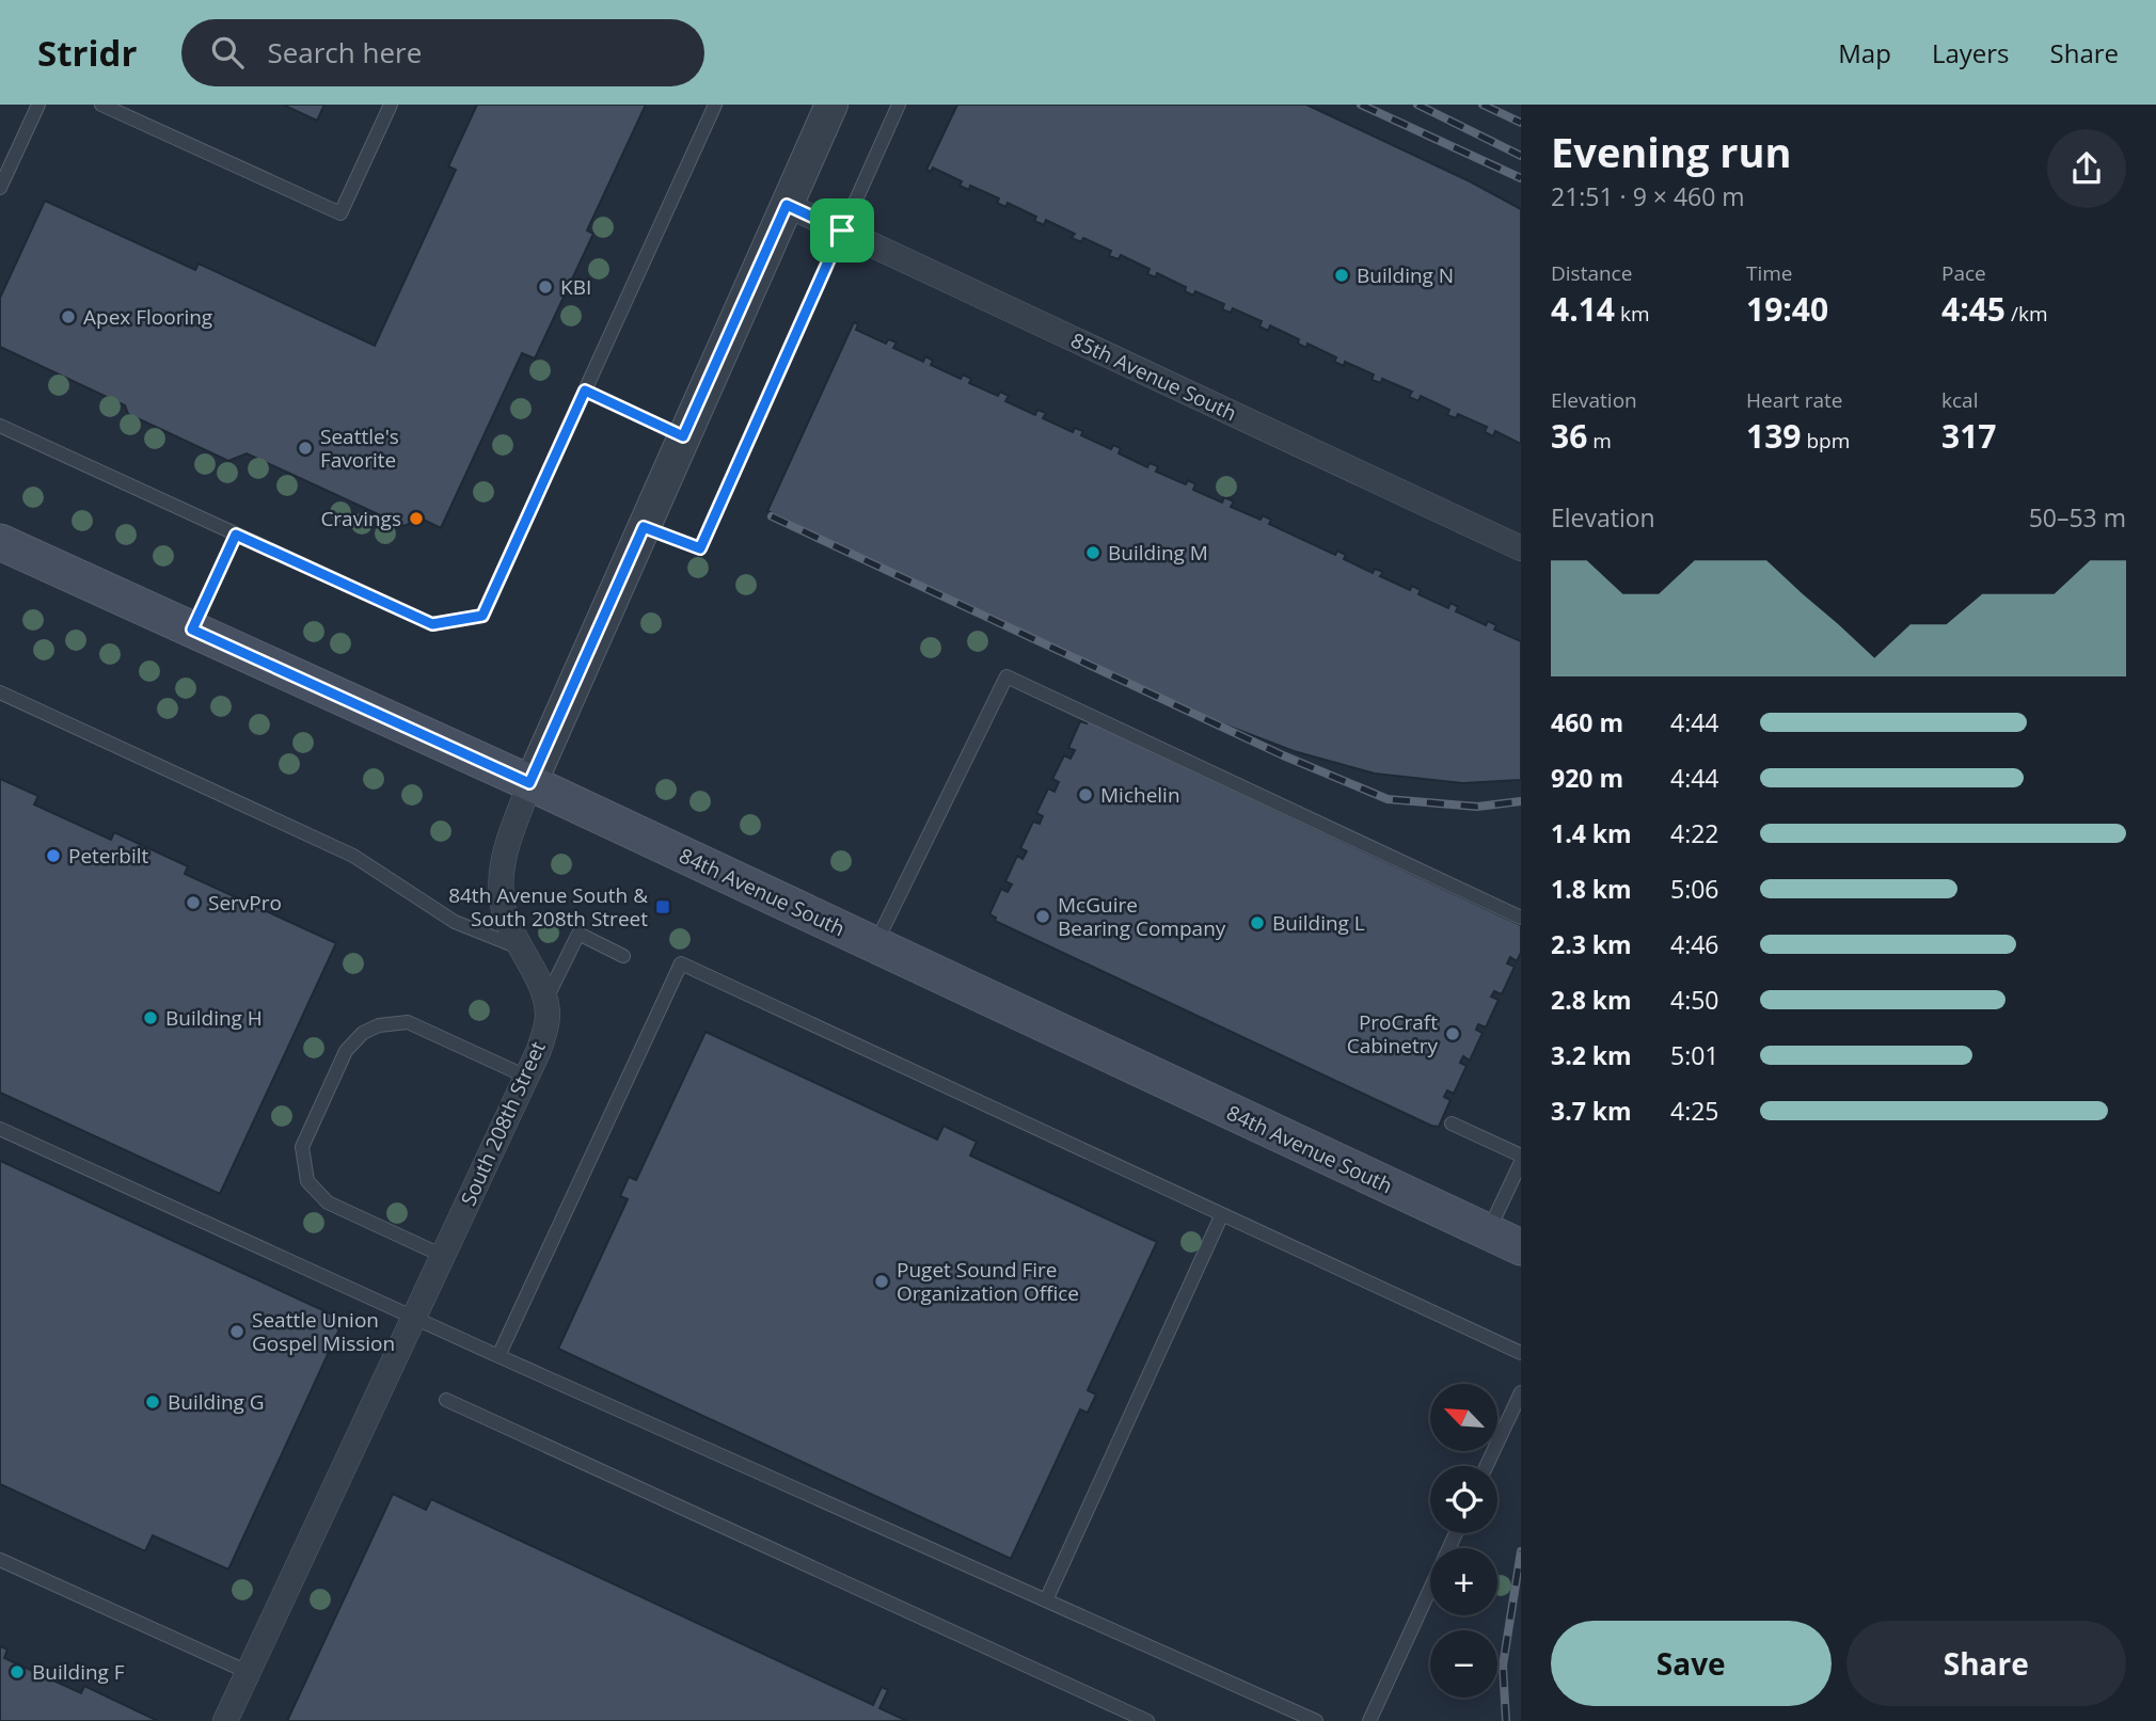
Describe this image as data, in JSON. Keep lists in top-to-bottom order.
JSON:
{
  "streets": {
    "main road": ["84th Avenue South"],
    "street": ["85th Avenue South", "South 208th Street"]
  },
  "places": {
    "other": [
      "Building N",
      "KBI",
      "Apex Flooring",
      "Seattle's Favorite",
      "Cravings",
      "Building M",
      "Michelin",
      "Peterbilt",
      "ServPro",
      "McGuire Bearing Company",
      "Building L",
      "Building H",
      "ProCraft Cabinetry",
      "Puget Sound Fire Organization Office",
      "Seattle Union Gospel Mission",
      "Building G",
      "Building F"
    ],
    "transit": ["84th Avenue South & South 208th Street"]
  },
  "north": "top left",
  "page": {
    "header": "Stridr",
    "search": "Search here",
    "nav": ["Map", "Layers", "Share"],
    "heading": ["Evening run", "21:51 · 9 × 460 m"],
    "stats": [
      ["Distance", "4.14 km"],
      ["Time", "19:40"],
      ["Pace", "4:45 /km"],
      ["Elevation", "36 m"],
      ["Heart rate", "139 bpm"],
      ["kcal", "317"]
    ],
    "chart": ["Elevation", "50–53 m"],
    "list": [
      {
        "name": "460 m",
        "note": "4:44"
      },
      {
        "name": "920 m",
        "note": "4:44"
      },
      {
        "name": "1.4 km",
        "note": "4:22"
      },
      {
        "name": "1.8 km",
        "note": "5:06"
      },
      {
        "name": "2.3 km",
        "note": "4:46"
      },
      {
        "name": "2.8 km",
        "note": "4:50"
      },
      {
        "name": "3.2 km",
        "note": "5:01"
      },
      {
        "name": "3.7 km",
        "note": "4:25"
      }
    ],
    "map_buttons": ["+", "−"],
    "buttons": ["Save", "Share"]
  }
}
